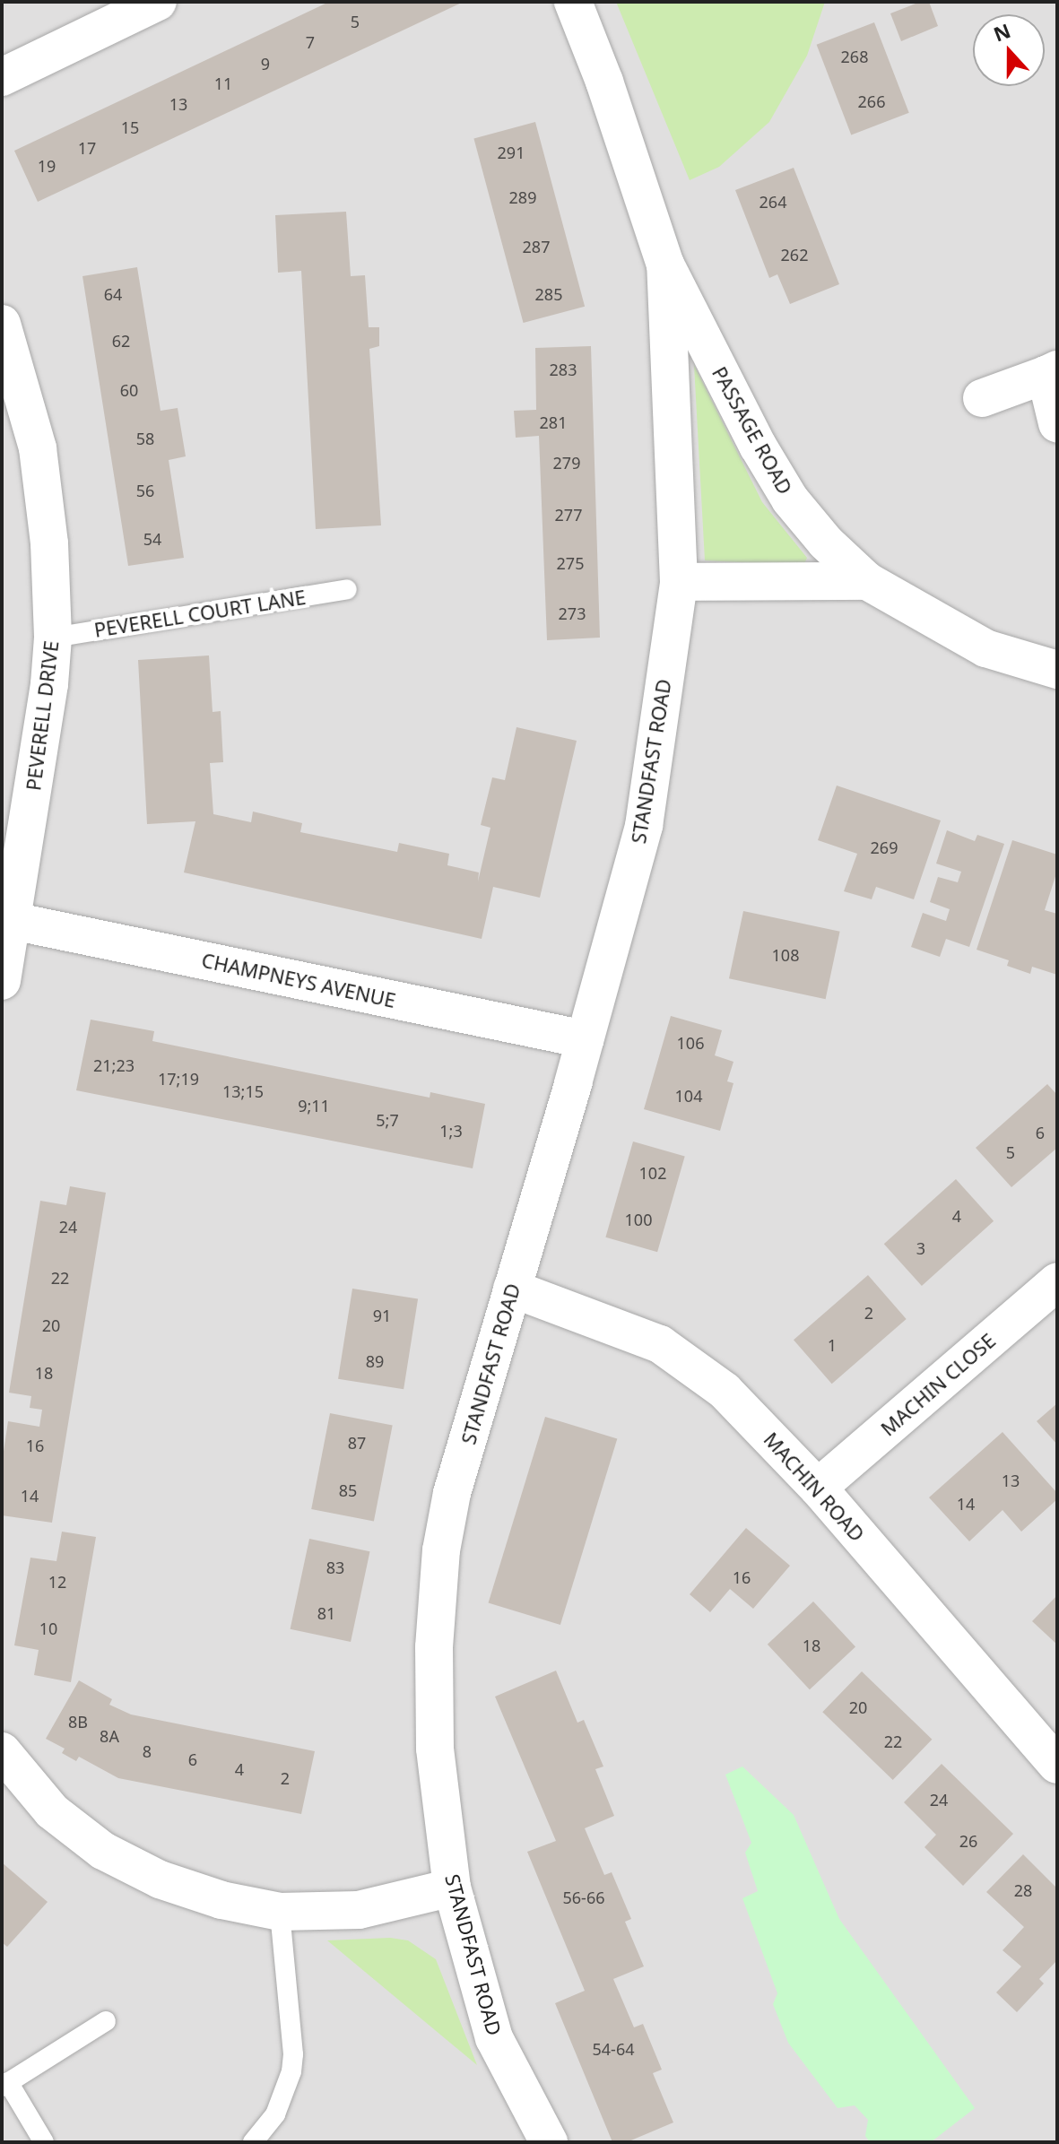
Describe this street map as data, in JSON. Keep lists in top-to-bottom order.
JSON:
{
  "streets": {
    "street": [
      "PASSAGE ROAD",
      "PEVERELL DRIVE",
      "STANDFAST ROAD",
      "CHAMPNEYS AVENUE",
      "MACHIN CLOSE",
      "MACHIN ROAD"
    ],
    "lane": ["PEVERELL COURT LANE"]
  },
  "crossings": [
    ["PASSAGE ROAD", "STANDFAST ROAD"],
    ["PEVERELL COURT LANE", "PEVERELL DRIVE"],
    ["PEVERELL DRIVE", "CHAMPNEYS AVENUE"],
    ["STANDFAST ROAD", "CHAMPNEYS AVENUE"],
    ["STANDFAST ROAD", "MACHIN ROAD"],
    ["MACHIN CLOSE", "MACHIN ROAD"]
  ],
  "house_numbers": [
    "5",
    "7",
    "268",
    "9",
    "11",
    "266",
    "13",
    "15",
    "17",
    "291",
    "19",
    "289",
    "264",
    "287",
    "262",
    "64",
    "285",
    "62",
    "283",
    "60",
    "281",
    "58",
    "279",
    "56",
    "277",
    "54",
    "275",
    "273",
    "269",
    "108",
    "106",
    "21;23",
    "17;19",
    "13;15",
    "104",
    "9;11",
    "5;7",
    "1;3",
    "6",
    "5",
    "102",
    "4",
    "100",
    "24",
    "3",
    "22",
    "2",
    "91",
    "20",
    "1",
    "89",
    "18",
    "87",
    "16",
    "13",
    "85",
    "14",
    "14",
    "83",
    "16",
    "12",
    "81",
    "10",
    "18",
    "20",
    "8B",
    "8A",
    "22",
    "8",
    "6",
    "4",
    "2",
    "24",
    "26",
    "28",
    "56-66",
    "54-64"
  ],
  "north": "top"
}
